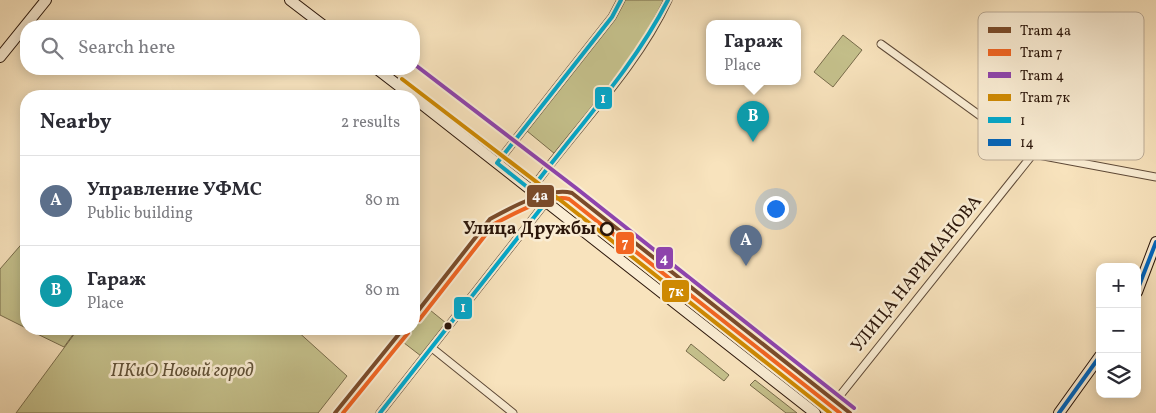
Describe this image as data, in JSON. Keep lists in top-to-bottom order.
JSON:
{
  "streets": {
    "street": ["УЛИЦА НАРИМАНОВА"]
  },
  "parks": ["ПКиО Новый город"],
  "places": ["Улица Дружбы"],
  "lines": [
    "transit line 1",
    "tram line 4",
    "tram line 7к",
    "tram line 4а",
    "tram line 7",
    "transit line 14"
  ],
  "legend": [
    "Tram 4а",
    "Tram 7",
    "Tram 4",
    "Tram 7к",
    "1",
    "14"
  ],
  "page": {
    "popup": ["Гараж", "Place"],
    "search": "Search here",
    "heading": ["Nearby", "2 results"],
    "pins": ["B", "A"],
    "list": [
      {
        "mark": "A",
        "name": "Управление УФМС",
        "note": "Public building",
        "value": "80 m"
      },
      {
        "mark": "B",
        "name": "Гараж",
        "note": "Place",
        "value": "80 m"
      }
    ],
    "map_buttons": ["+", "−"]
  }
}
